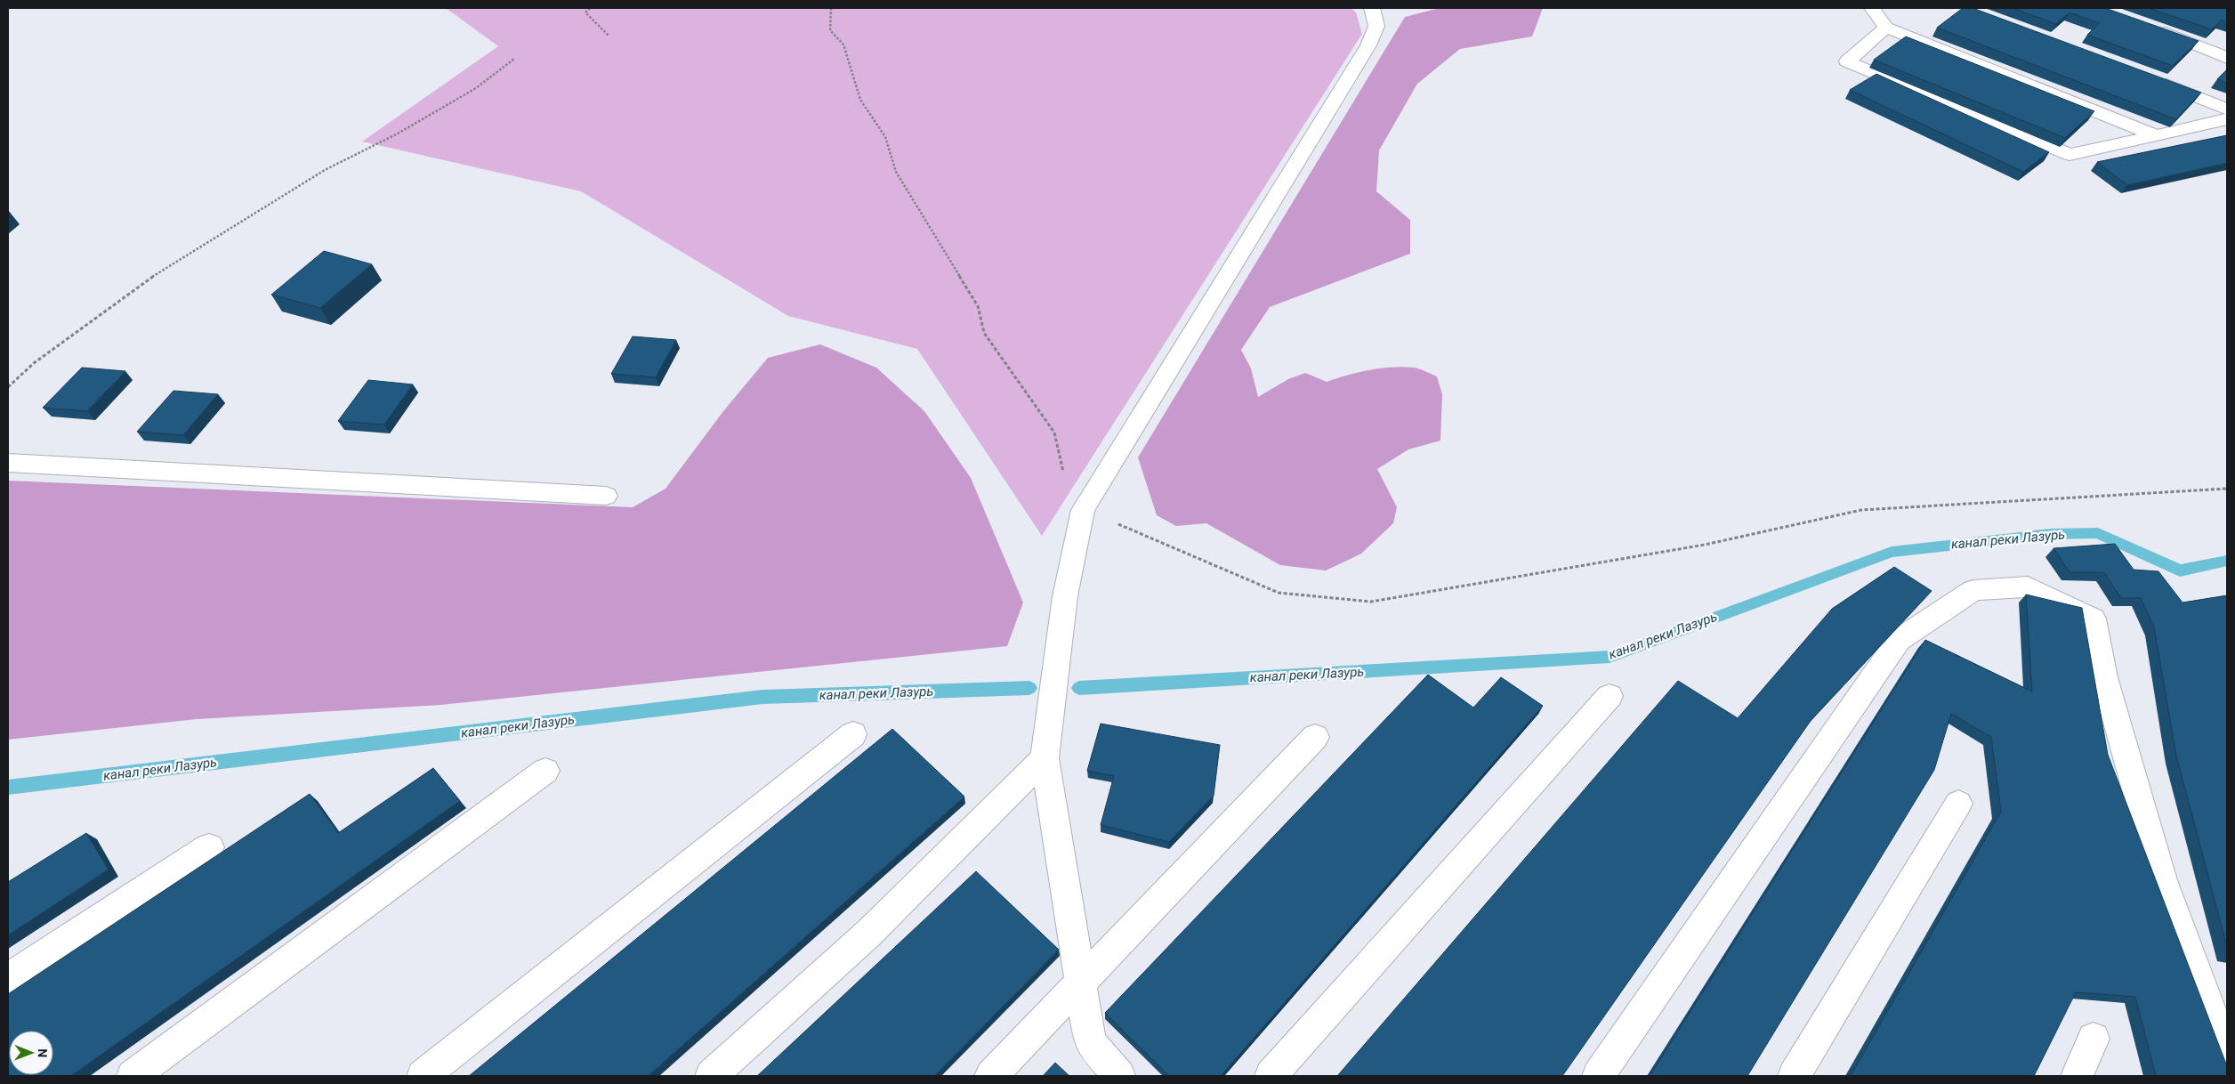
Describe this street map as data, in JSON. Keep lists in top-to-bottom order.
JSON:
{
  "water": ["канал реки Лазурь"],
  "north": "right"
}
